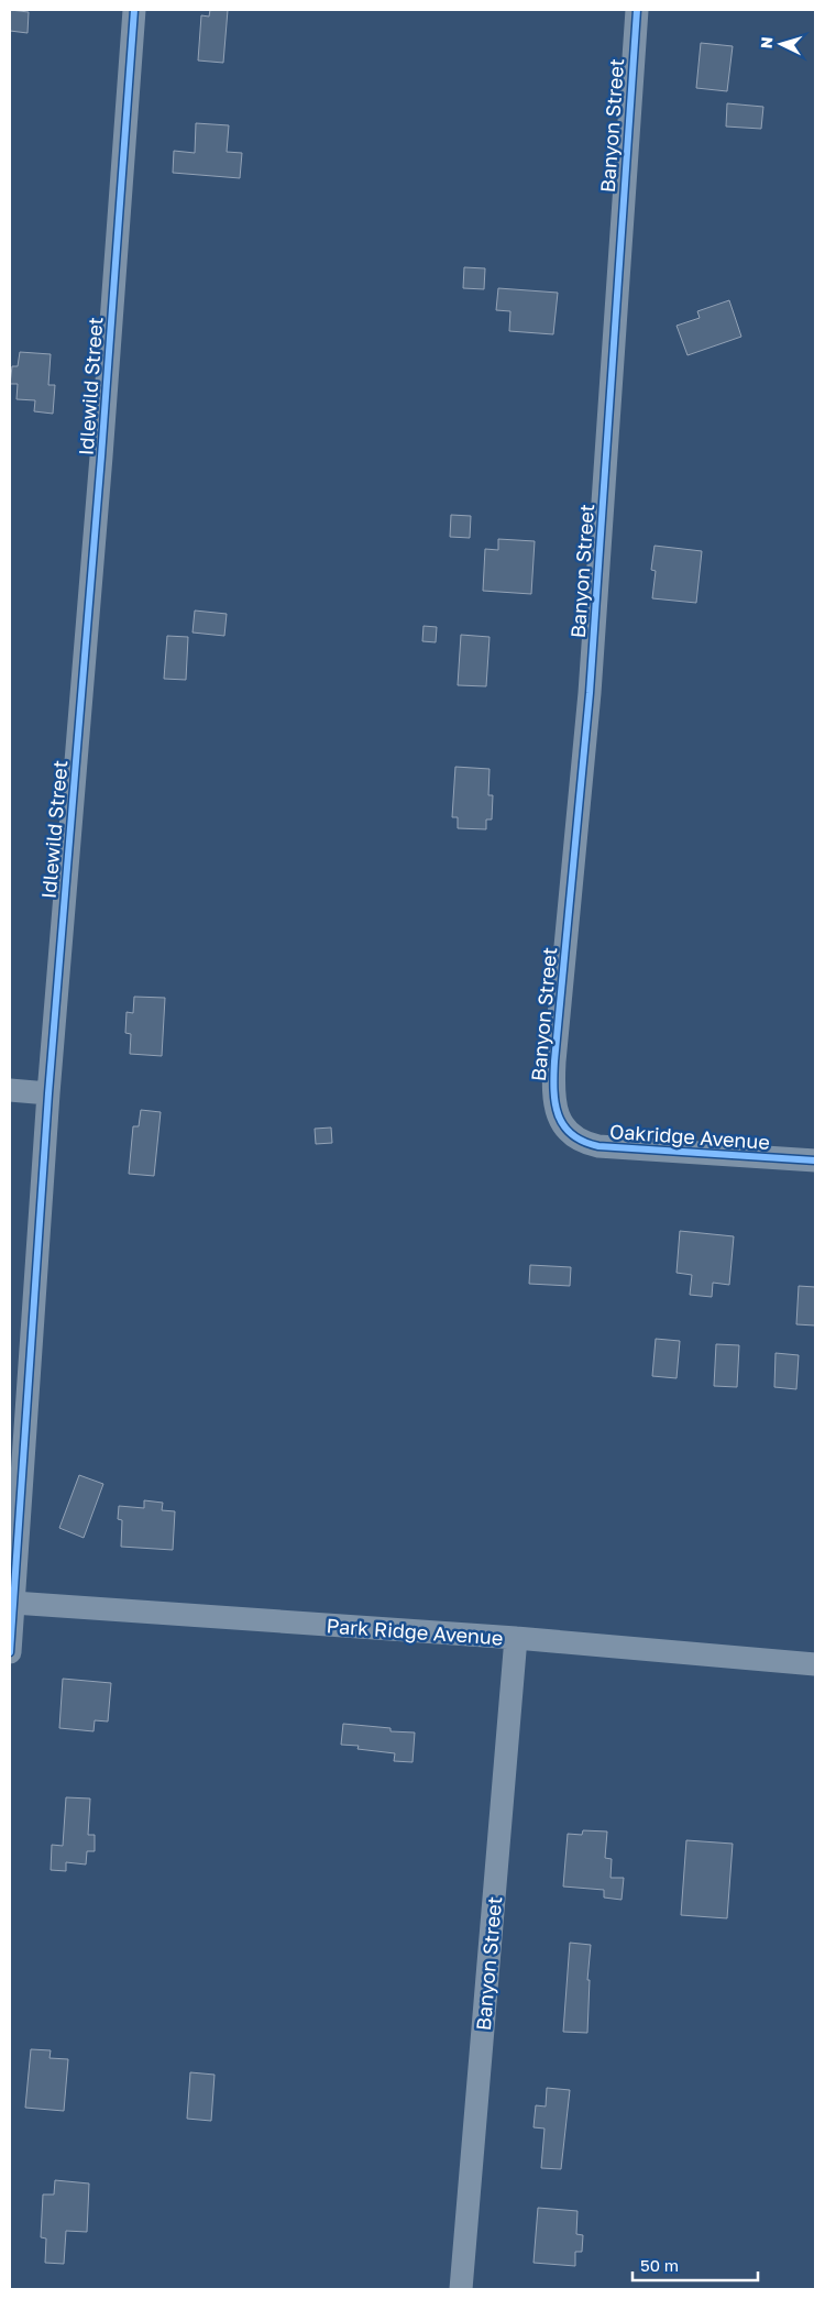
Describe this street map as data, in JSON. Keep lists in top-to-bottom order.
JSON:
{
  "streets": {
    "street": [
      "Banyon Street",
      "Idlewild Street",
      "Oakridge Avenue",
      "Park Ridge Avenue"
    ]
  },
  "crossings": [
    ["Banyon Street", "Oakridge Avenue"],
    ["Banyon Street", "Park Ridge Avenue"],
    ["Idlewild Street", "Park Ridge Avenue"]
  ],
  "scale_bar": "50 m",
  "north": "left"
}
